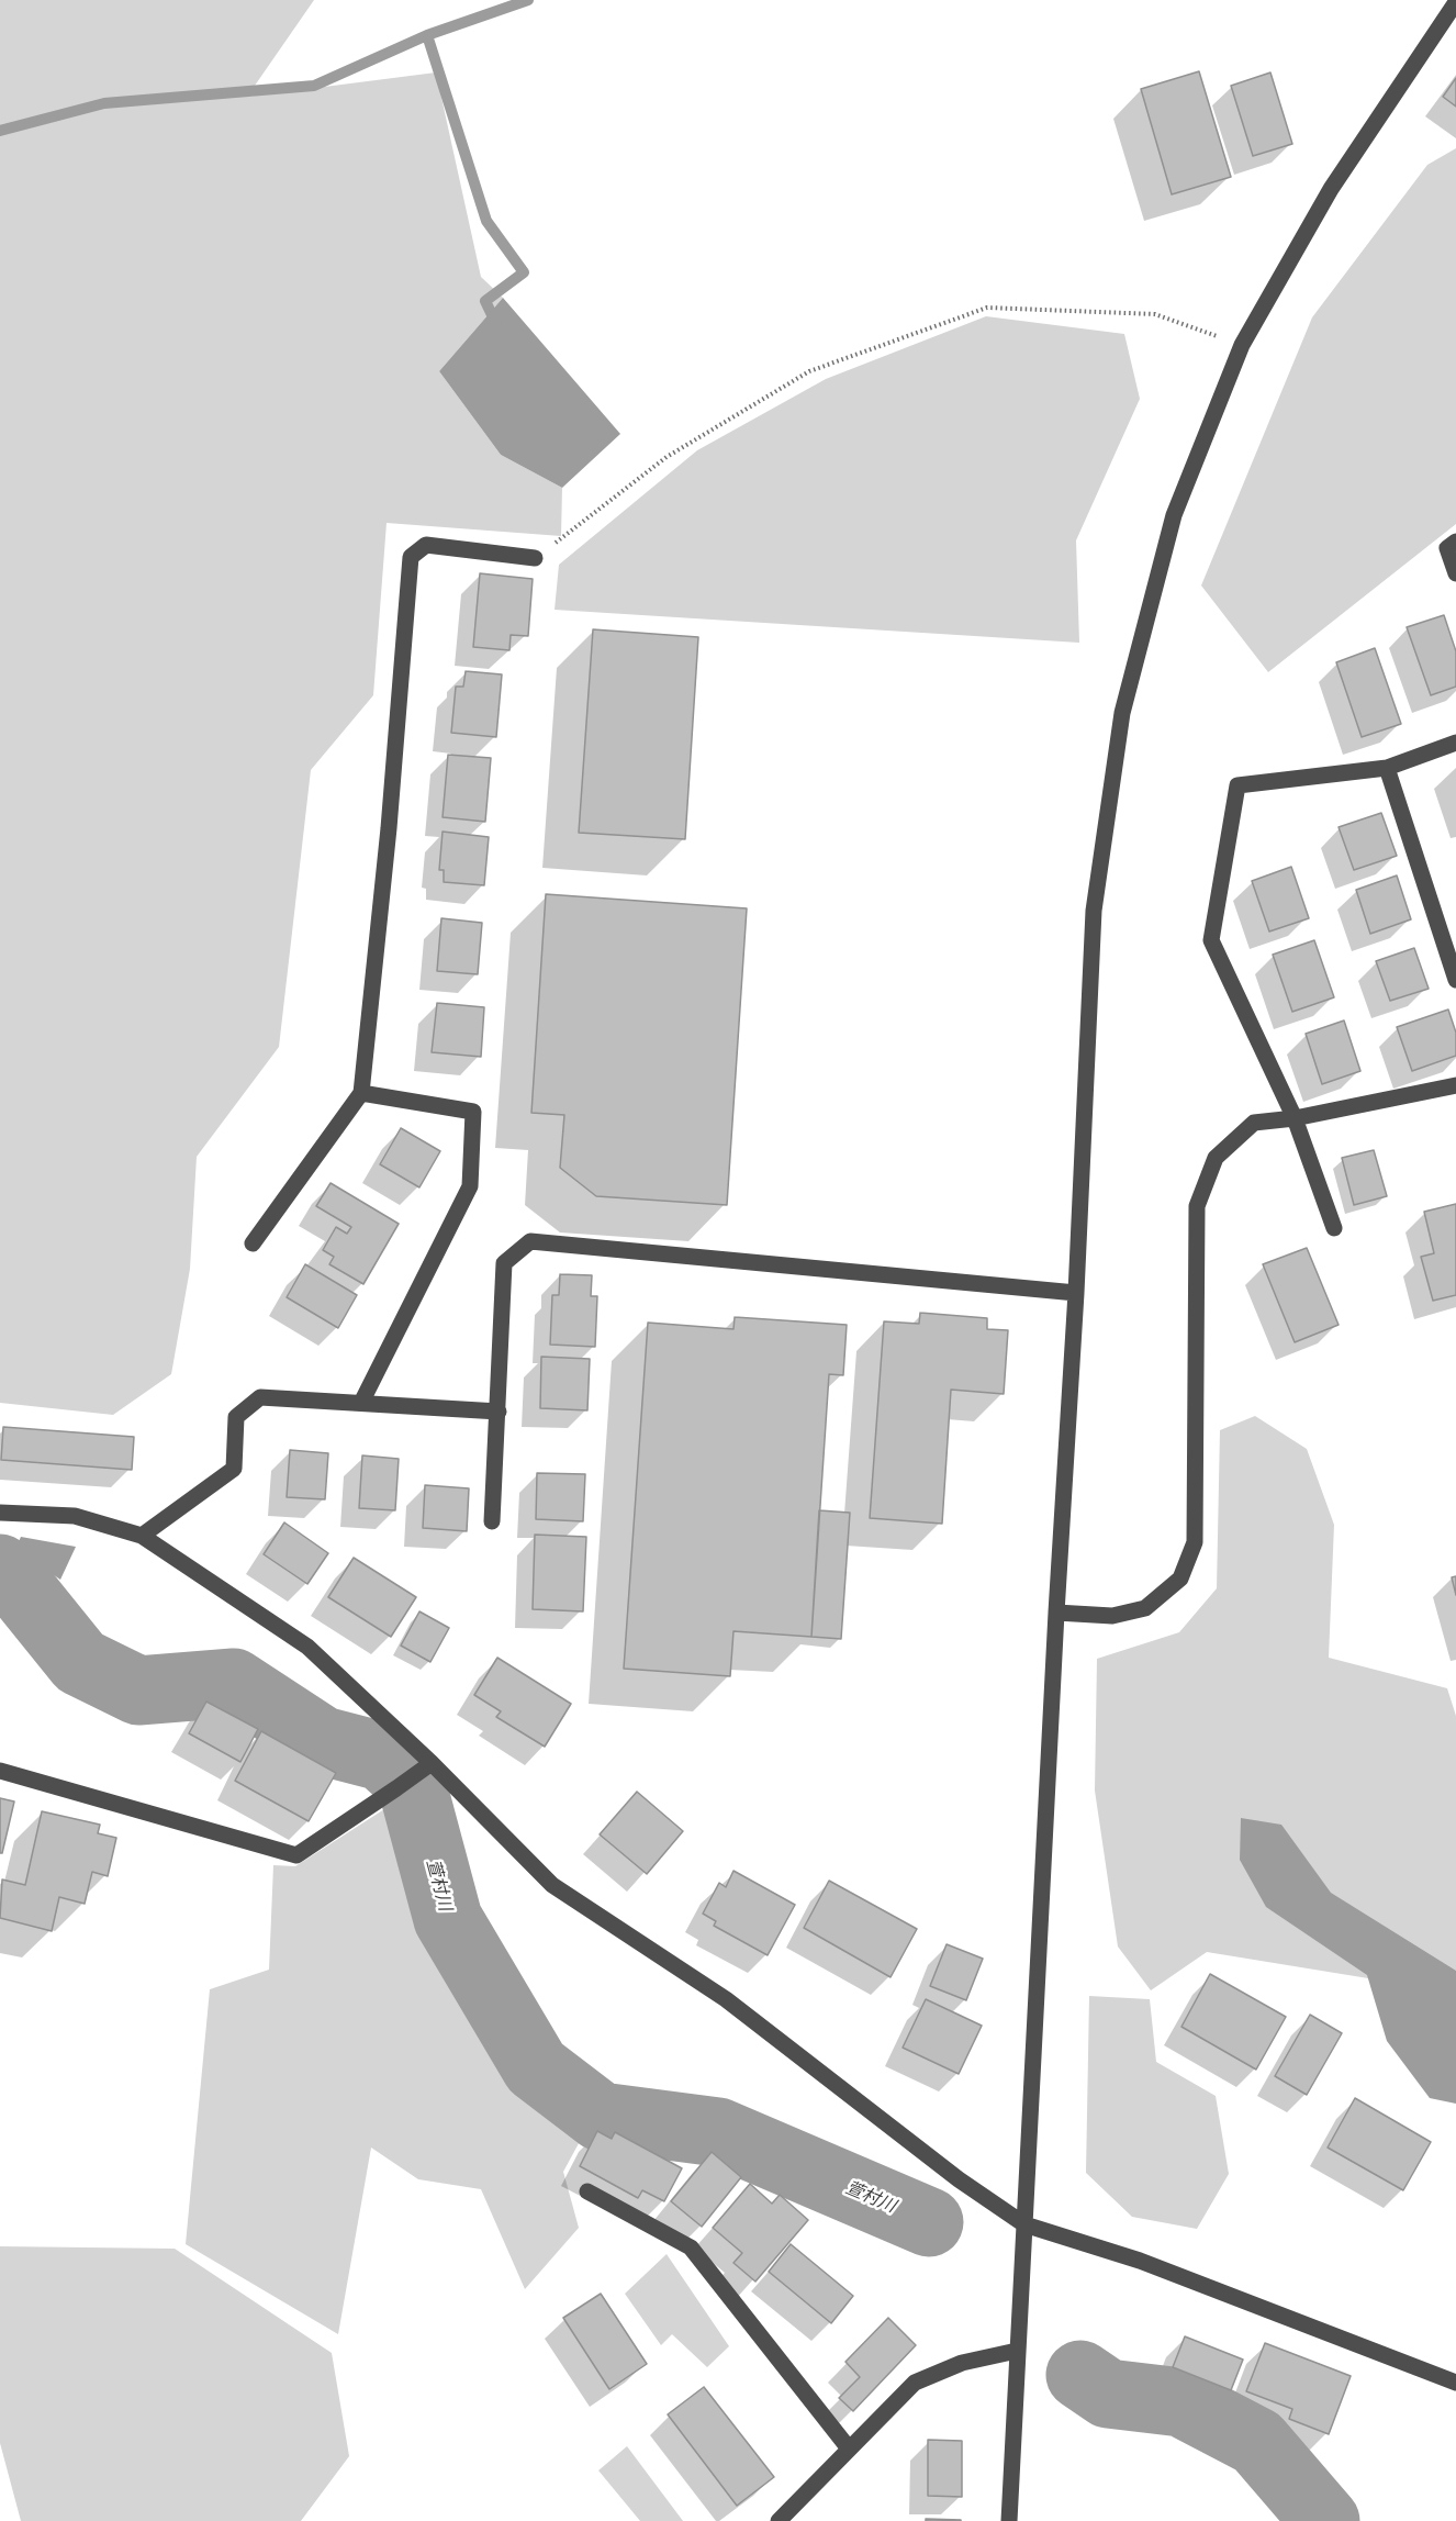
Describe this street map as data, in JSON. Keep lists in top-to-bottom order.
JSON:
{
  "water": ["萱村川"]
}
